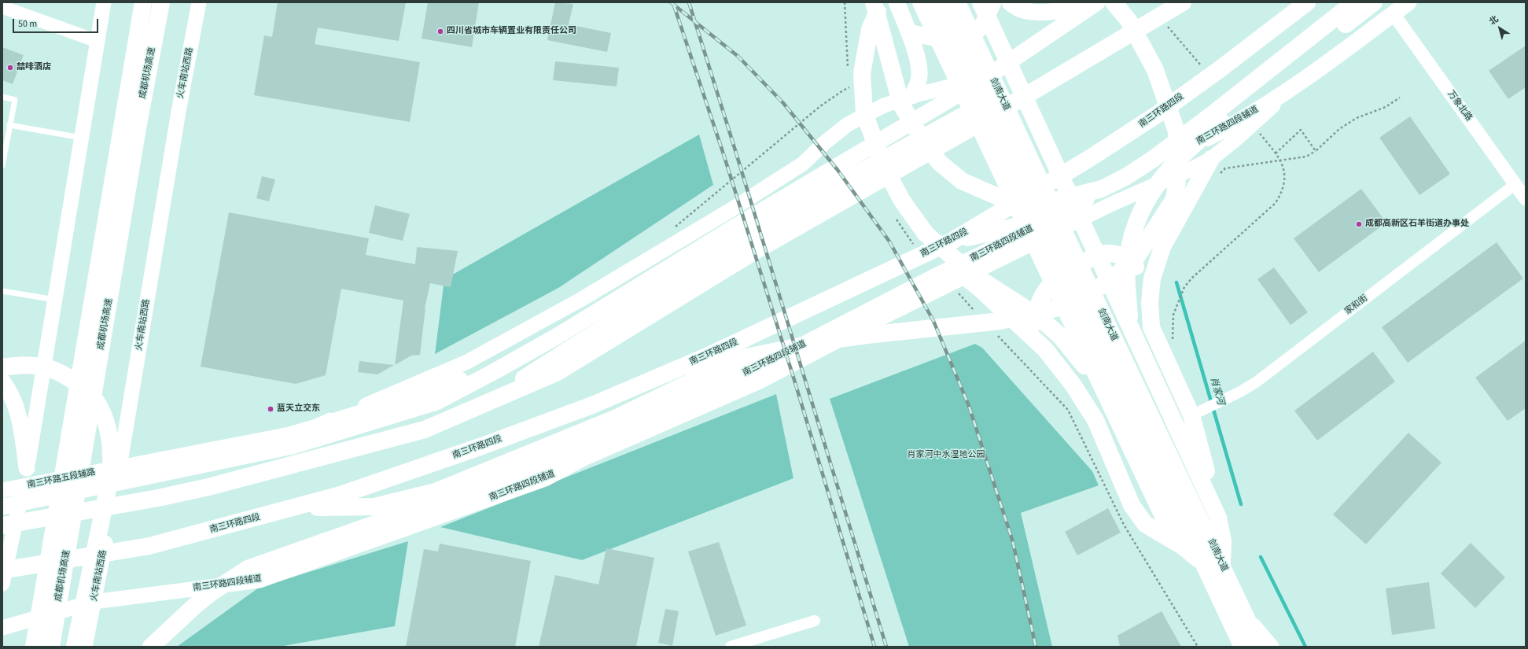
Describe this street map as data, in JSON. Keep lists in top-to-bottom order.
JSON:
{
  "streets": {
    "highway": ["成都机场高速", "剑南大道", "南三环路四段"],
    "main road": ["火车南站西路", "南三环路四段辅道", "南三环路五段辅路"],
    "street": ["万象北路", "家和街"]
  },
  "crossings": [
    ["火车南站西路", "南三环路四段辅道"],
    ["火车南站西路", "南三环路五段辅路"],
    ["万象北路", "南三环路四段辅道"],
    ["万象北路", "家和街"]
  ],
  "water": ["肖家河"],
  "parks": ["肖家河中水湿地公园"],
  "places": [
    "四川省城市车辆置业有限责任公司",
    "喆啡酒店",
    "成都高新区石羊街道办事处",
    "蓝天立交东"
  ],
  "scale_bar": "50 m",
  "north": "top left"
}
